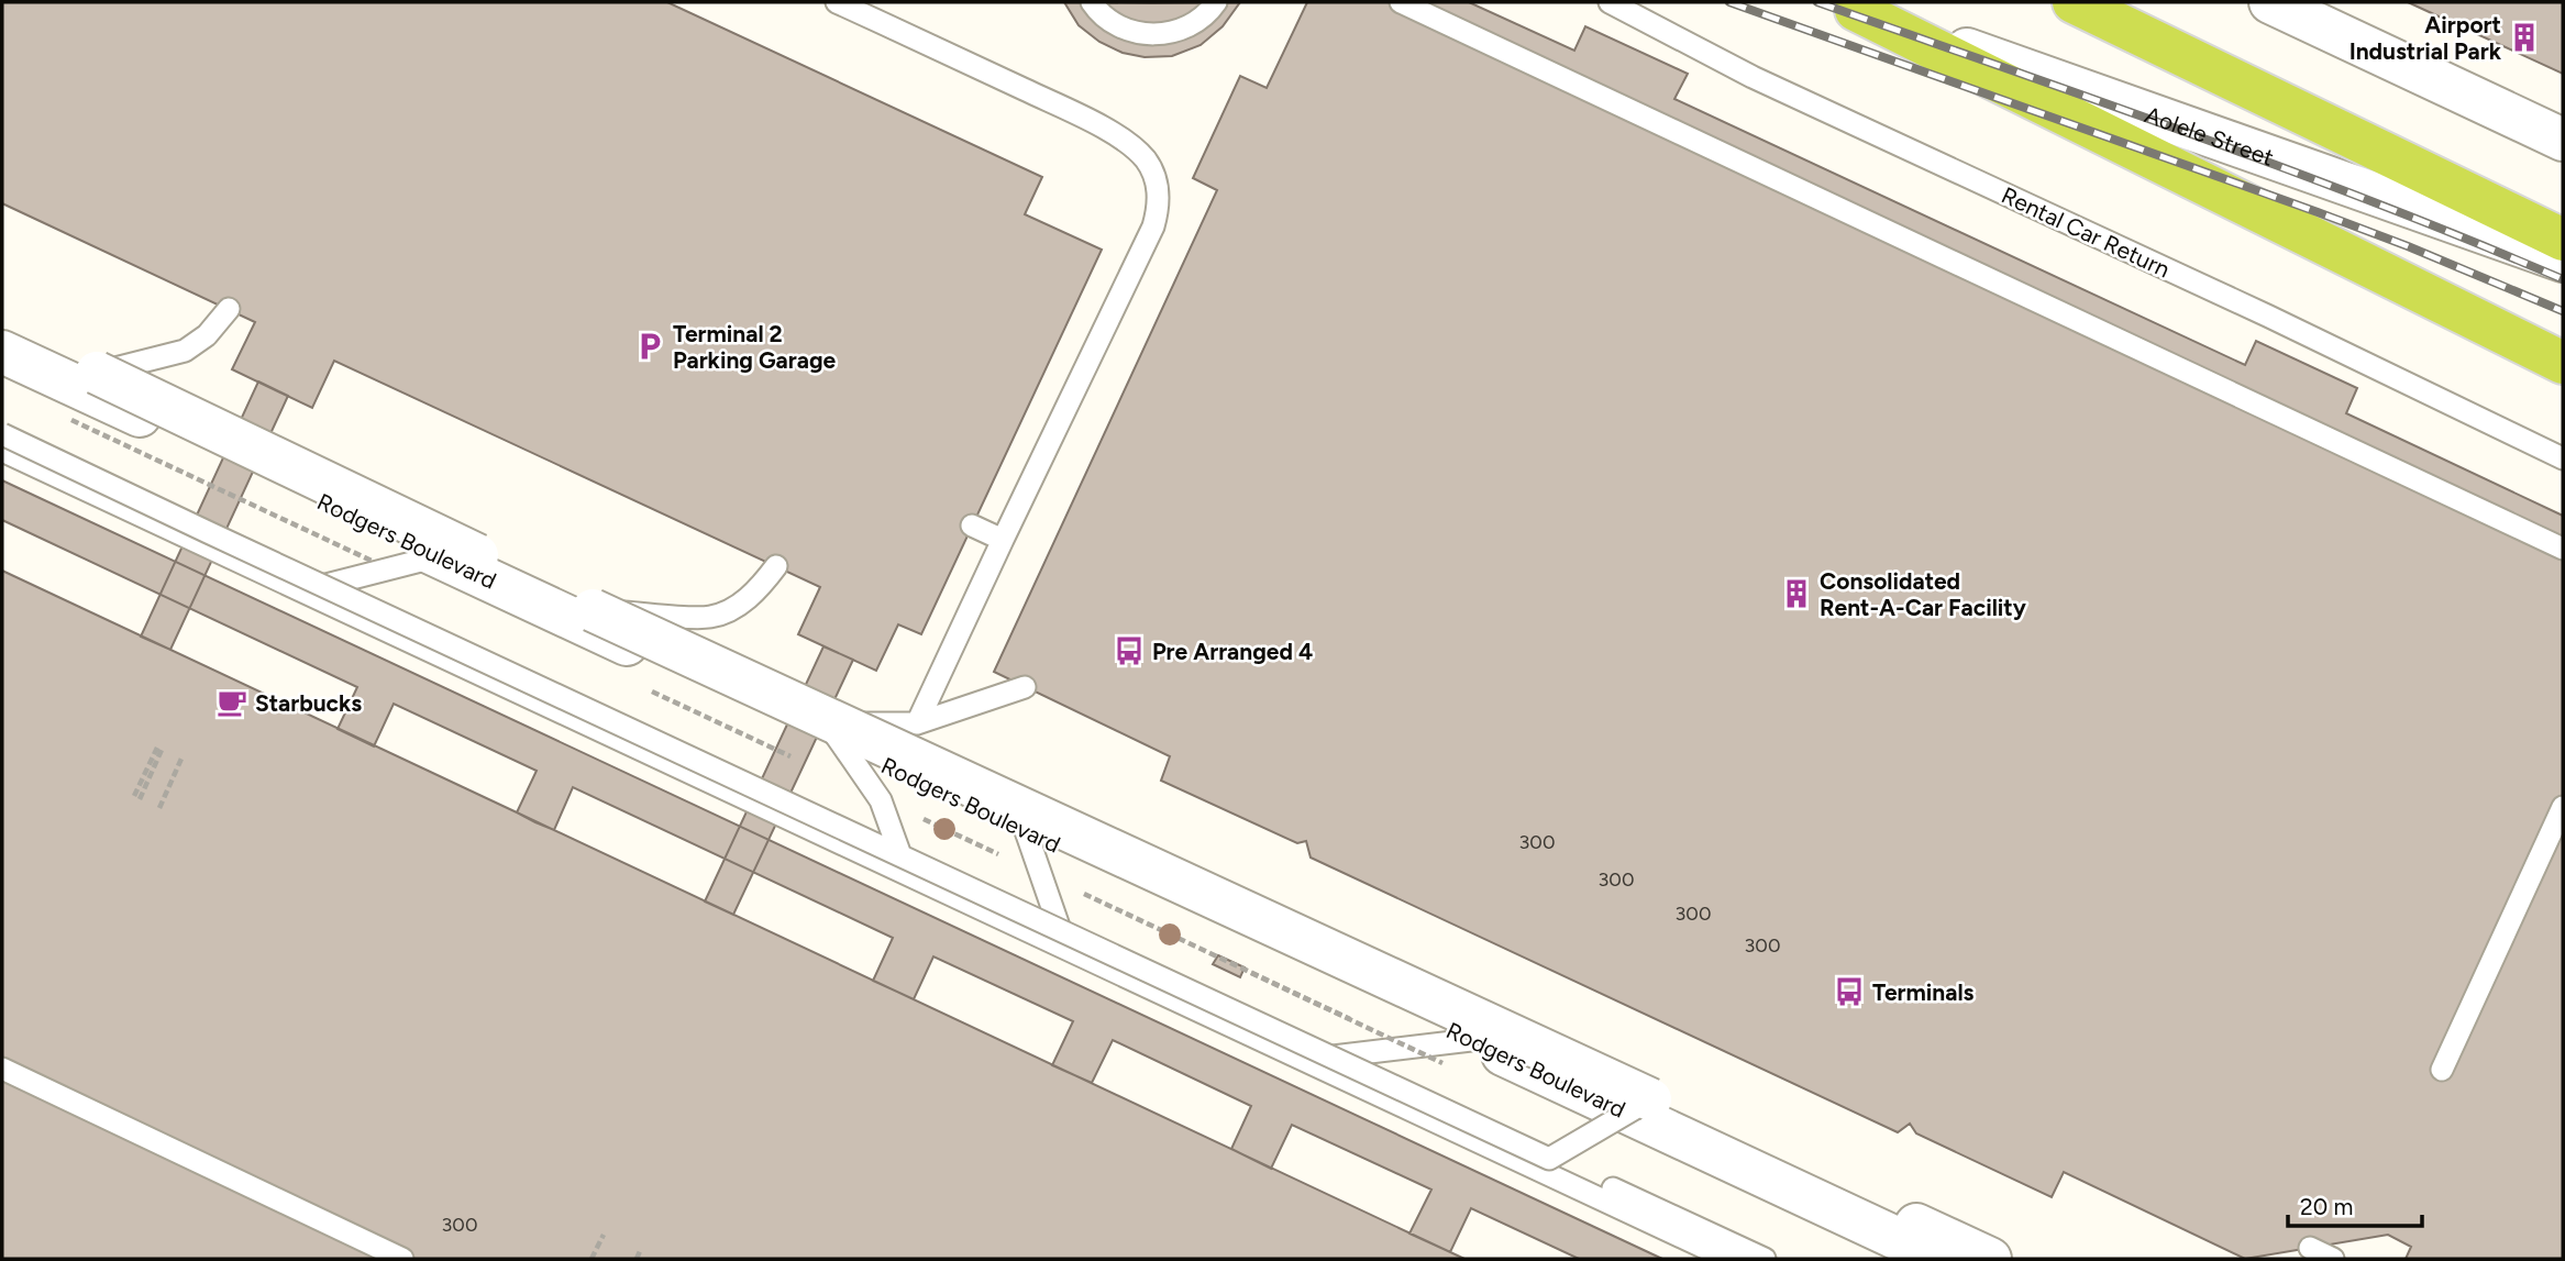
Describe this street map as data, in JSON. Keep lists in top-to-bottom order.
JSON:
{
  "streets": {
    "street": ["Aolele Street", "Rodgers Boulevard"],
    "lane": ["Rental Car Return"]
  },
  "places": {
    "building": ["Airport Industrial Park", "Consolidated Rent-A-Car Facility"],
    "parking": ["Terminal 2 Parking Garage"],
    "bus stop": ["Pre Arranged 4", "Terminals"],
    "cafe": ["Starbucks"]
  },
  "house_numbers": [
    "300",
    "300",
    "300",
    "300",
    "300"
  ],
  "scale_bar": "20 m"
}
